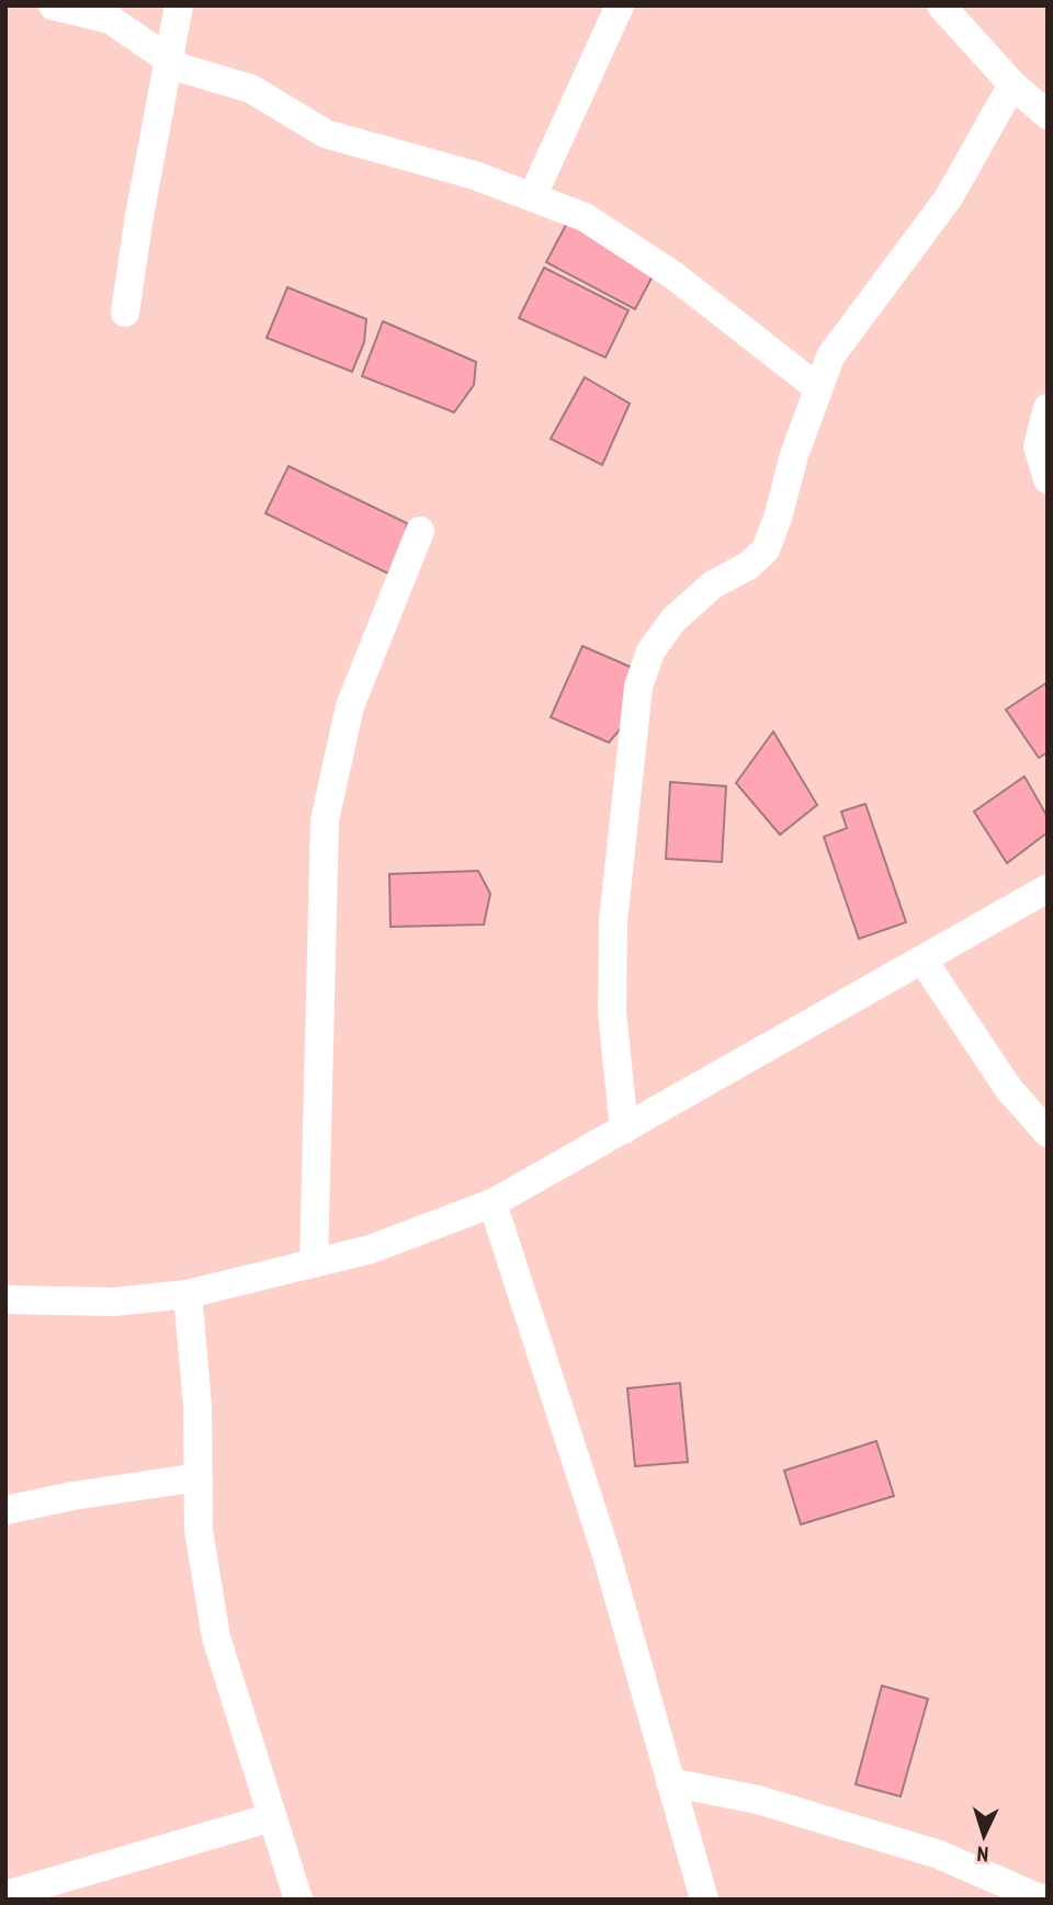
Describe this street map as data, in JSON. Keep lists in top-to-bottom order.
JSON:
{
  "north": "bottom"
}
